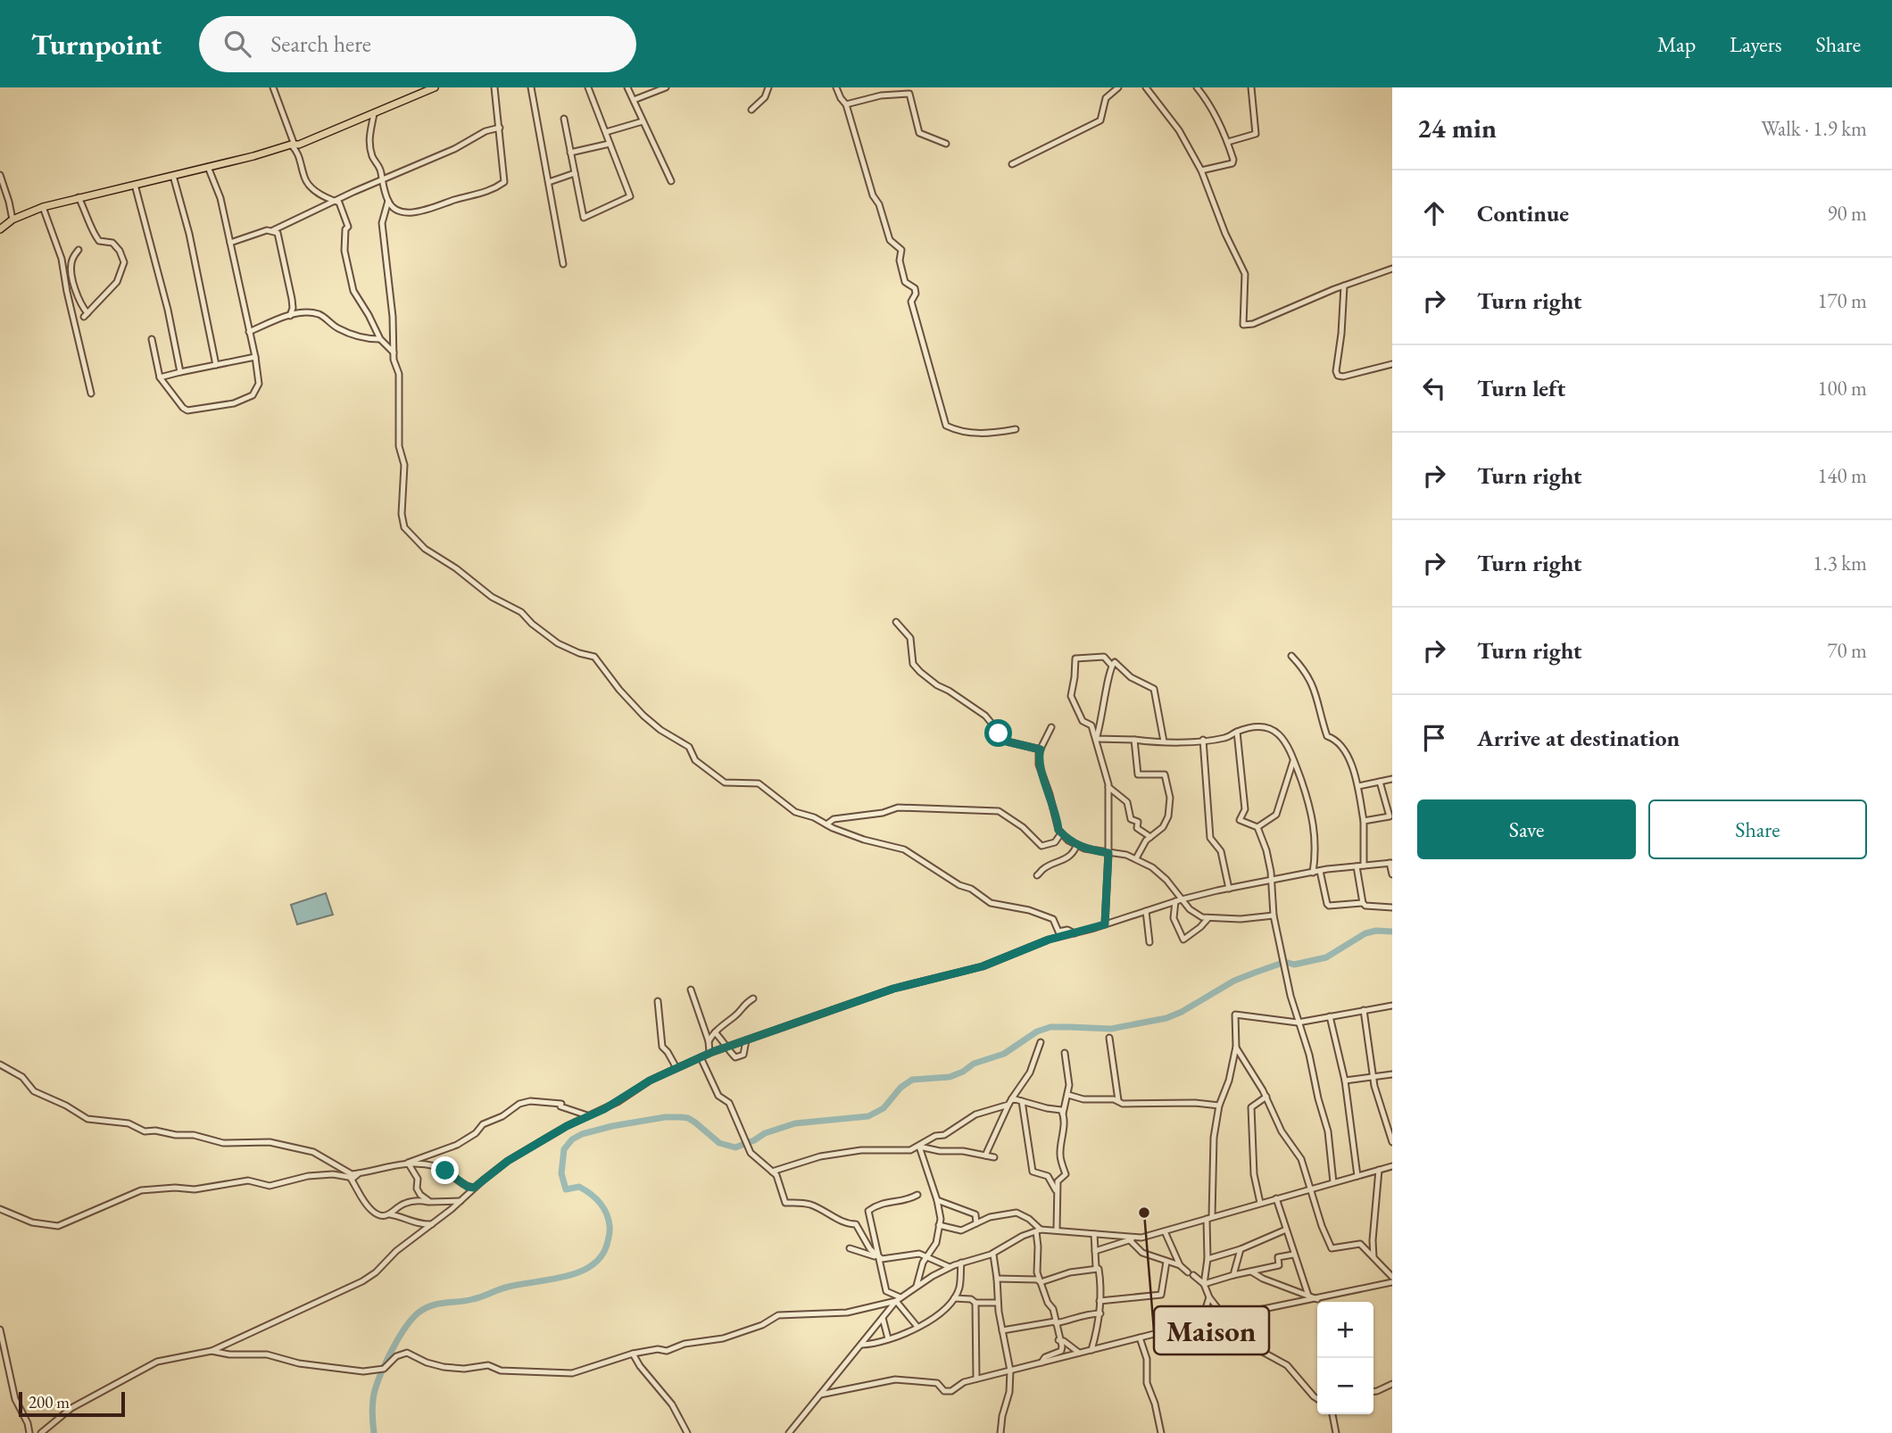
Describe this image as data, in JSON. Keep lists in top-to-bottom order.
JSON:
{
  "places": ["Maison"],
  "scale_bar": "200 m",
  "page": {
    "header": "Turnpoint",
    "search": "Search here",
    "nav": ["Map", "Layers", "Share"],
    "heading": ["24 min", "Walk · 1.9 km"],
    "list": [
      ["Continue", "90 m"],
      ["Turn right", "170 m"],
      ["Turn left", "100 m"],
      ["Turn right", "140 m"],
      ["Turn right", "1.3 km"],
      ["Turn right", "70 m"],
      "Arrive at destination"
    ],
    "buttons": ["Save", "Share"],
    "map_buttons": ["+", "−"],
    "scale": "200 m"
  }
}
